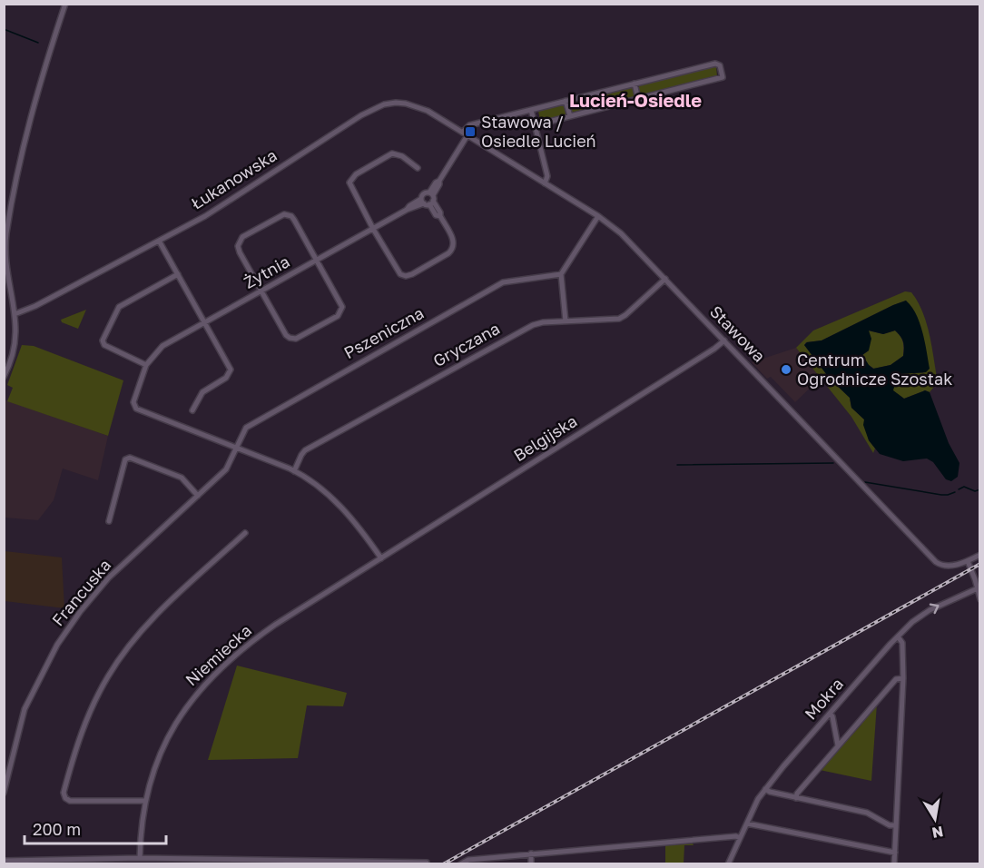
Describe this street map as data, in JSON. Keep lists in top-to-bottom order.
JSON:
{
  "streets": {
    "street": [
      "Łukanowska",
      "Żytnia",
      "Pszeniczna",
      "Stawowa",
      "Gryczana",
      "Belgijska",
      "Francuska",
      "Niemiecka",
      "Mokra"
    ]
  },
  "crossings": [
    ["Łukanowska", "Żytnia"],
    ["Łukanowska", "Stawowa"],
    ["Żytnia", "Pszeniczna"],
    ["Żytnia", "Stawowa"],
    ["Żytnia", "Francuska"],
    ["Pszeniczna", "Francuska"],
    ["Stawowa", "Gryczana"],
    ["Stawowa", "Belgijska"],
    ["Belgijska", "Niemiecka"]
  ],
  "districts": ["Lucień-Osiedle"],
  "places": {
    "transit": ["Stawowa / Osiedle Lucień"],
    "other": ["Centrum Ogrodnicze Szostak"]
  },
  "scale_bar": "200 m",
  "north": "bottom"
}
